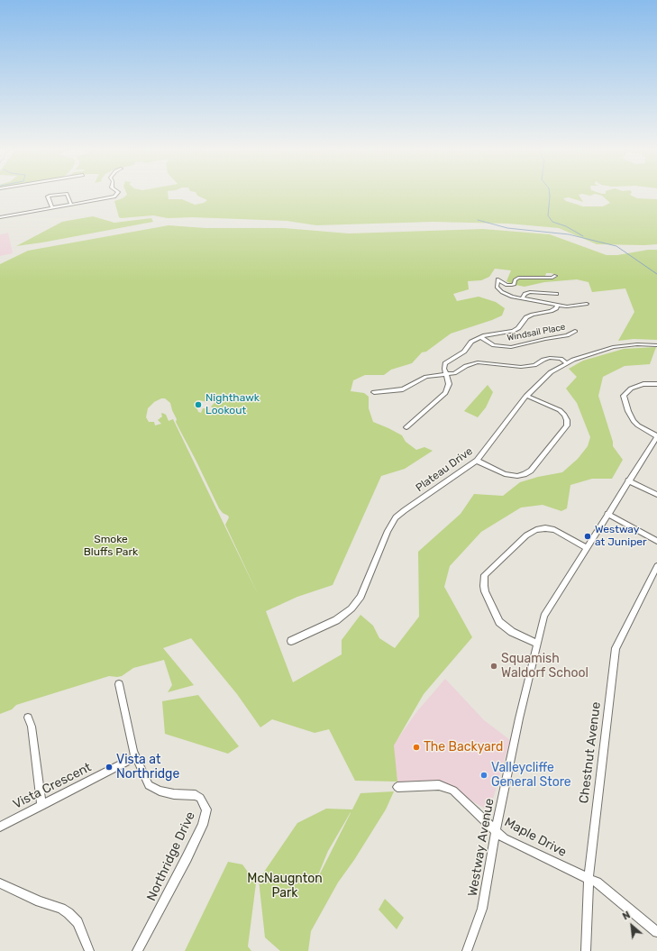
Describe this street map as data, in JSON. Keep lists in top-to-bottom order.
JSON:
{
  "streets": {
    "street": [
      "Windsail Place",
      "Plateau Drive",
      "Chestnut Avenue",
      "Vista Crescent",
      "Maple Drive",
      "Westway Avenue",
      "Northridge Drive"
    ]
  },
  "crossings": [
    ["Chestnut Avenue", "Maple Drive"],
    ["Vista Crescent", "Northridge Drive"],
    ["Maple Drive", "Westway Avenue"]
  ],
  "parks": ["Smoke Bluffs Park", "McNaugnton Park"],
  "places": [
    "Nighthawk Lookout",
    "Westway at Juniper",
    "Squamish Waldorf School",
    "The Backyard",
    "Vista at Northridge",
    "Valleycliffe General Store"
  ],
  "north": "top left"
}
